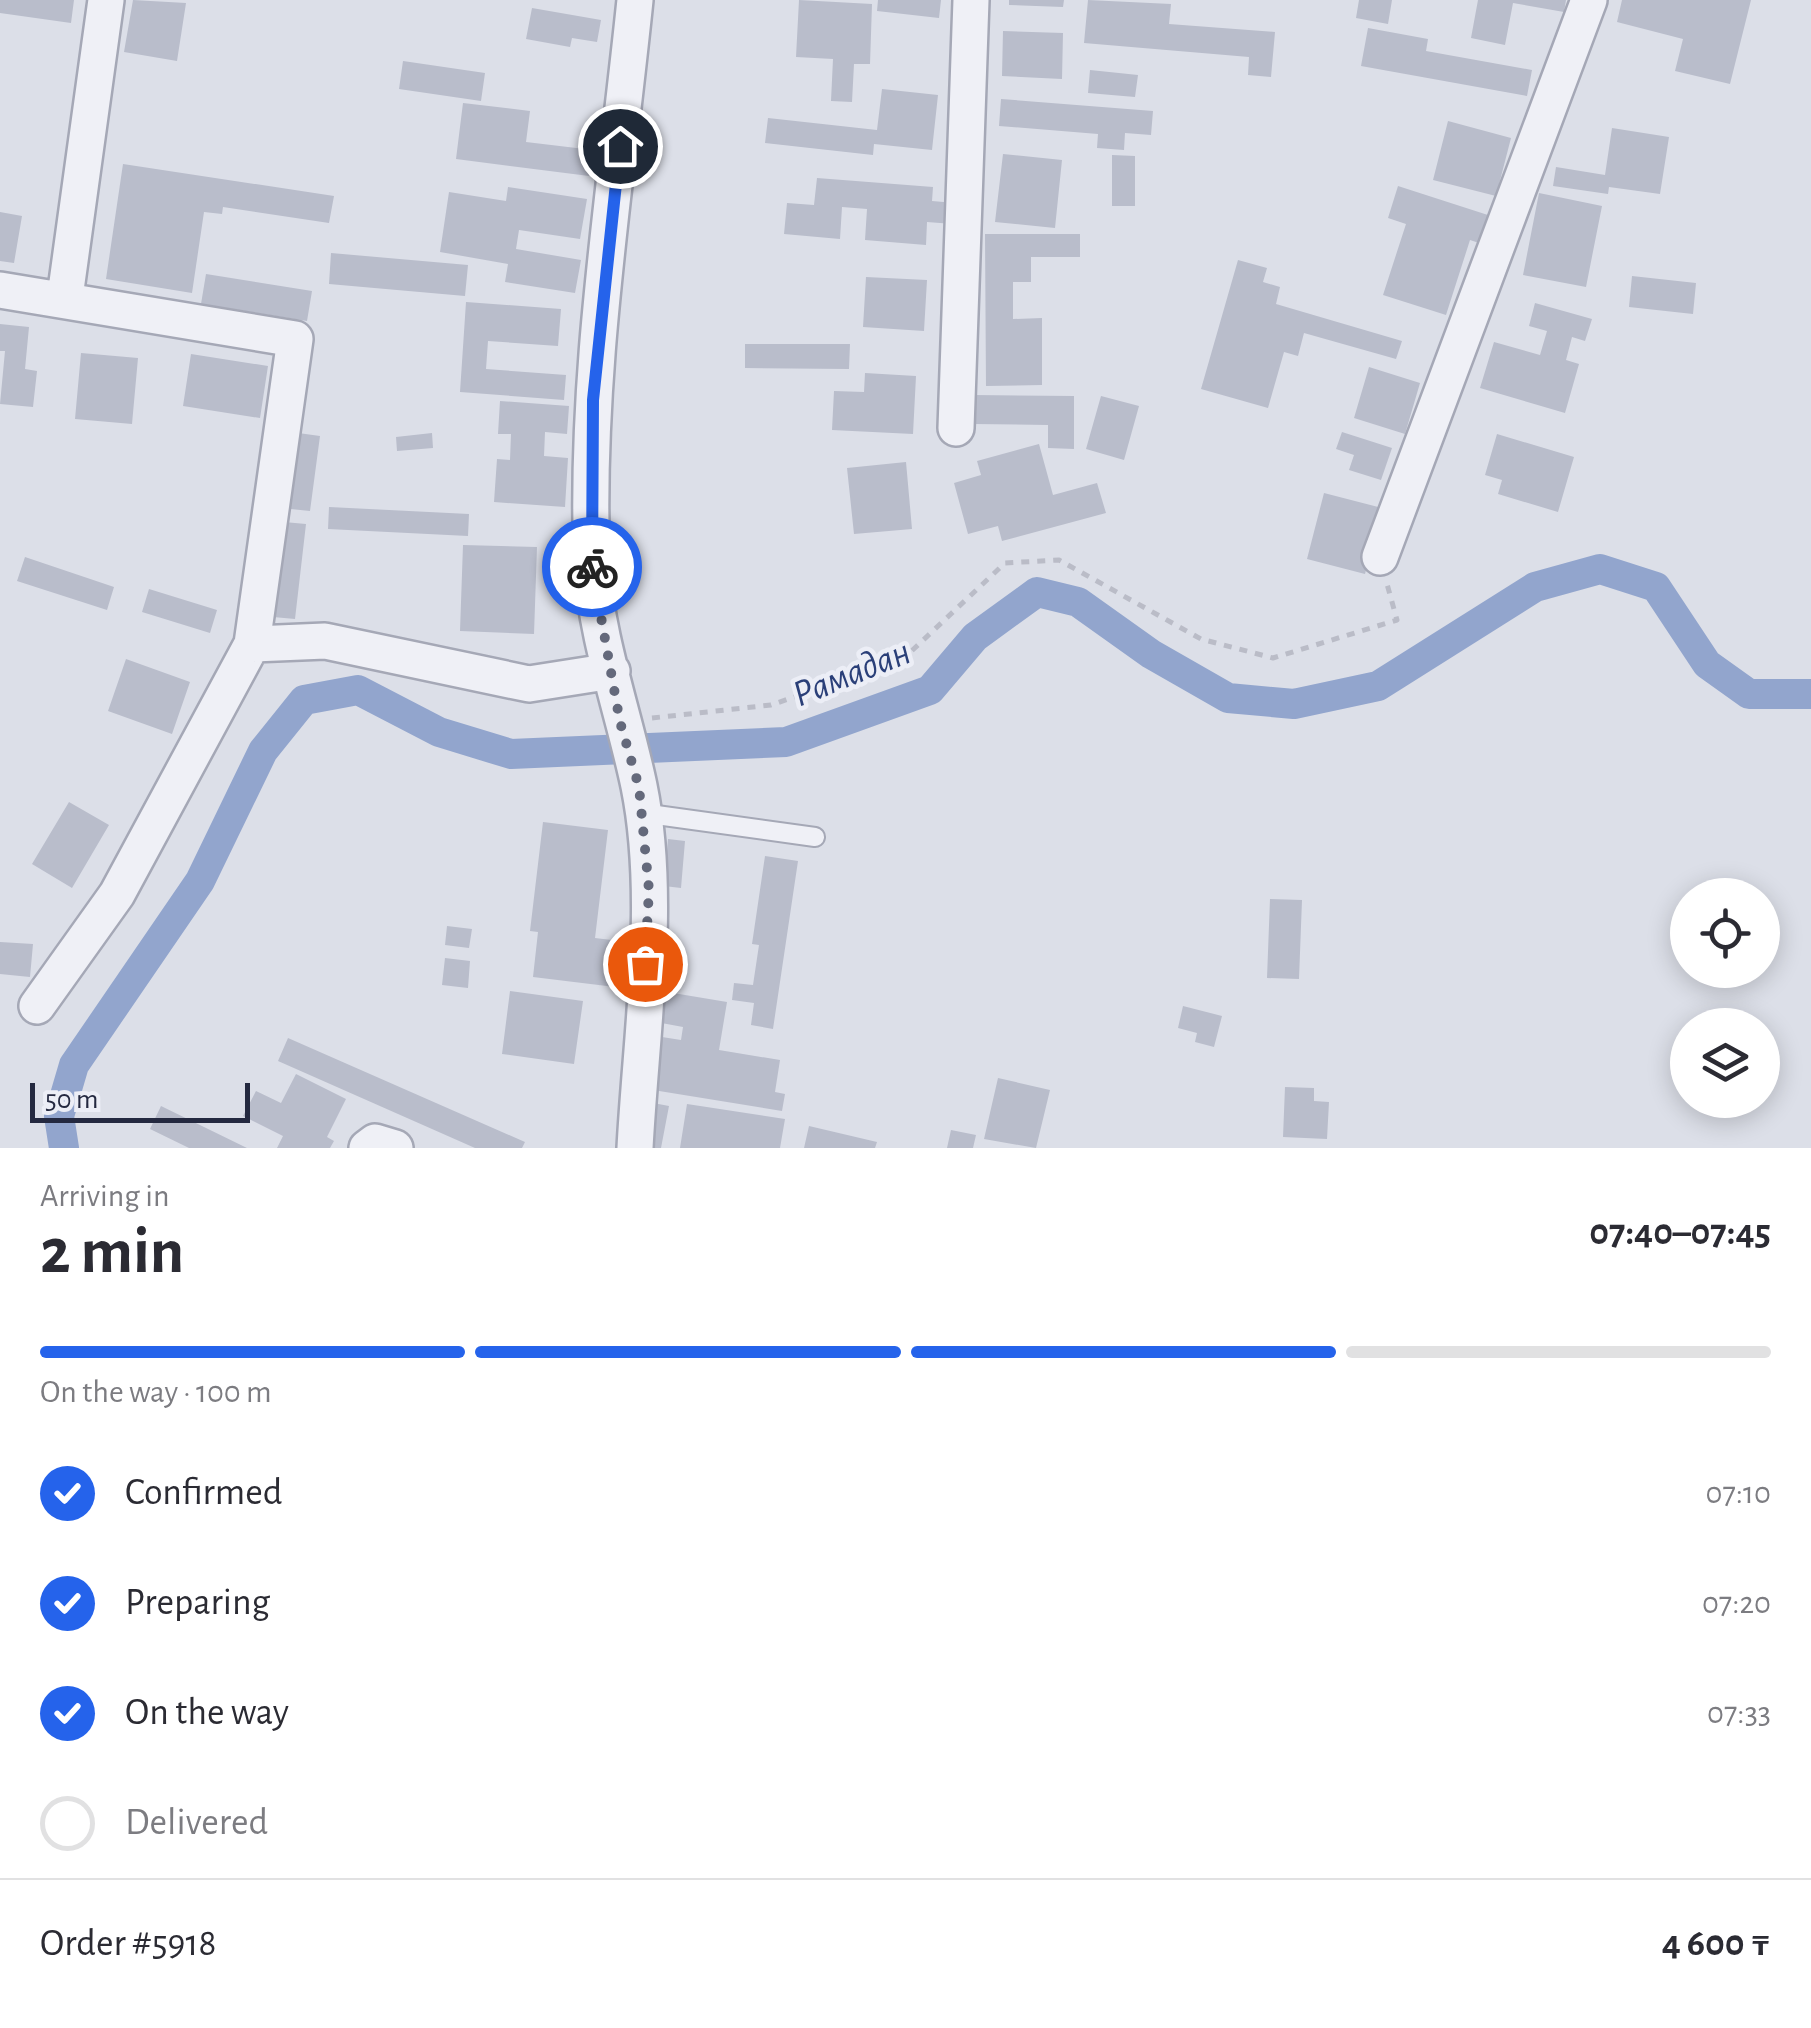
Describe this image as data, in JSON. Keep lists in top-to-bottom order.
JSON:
{
  "water": ["Рамадан"],
  "scale_bar": "50 m",
  "page": {
    "scale": "50 m",
    "heading": ["2 min", "Arriving in", "07:40–07:45"],
    "panel": ["Order #5918", "4 600 ₸"],
    "bar": "On the way · 100 m",
    "list": [
      ["Confirmed", "07:10"],
      ["Preparing", "07:20"],
      ["On the way", "07:33"],
      "Delivered"
    ]
  }
}
